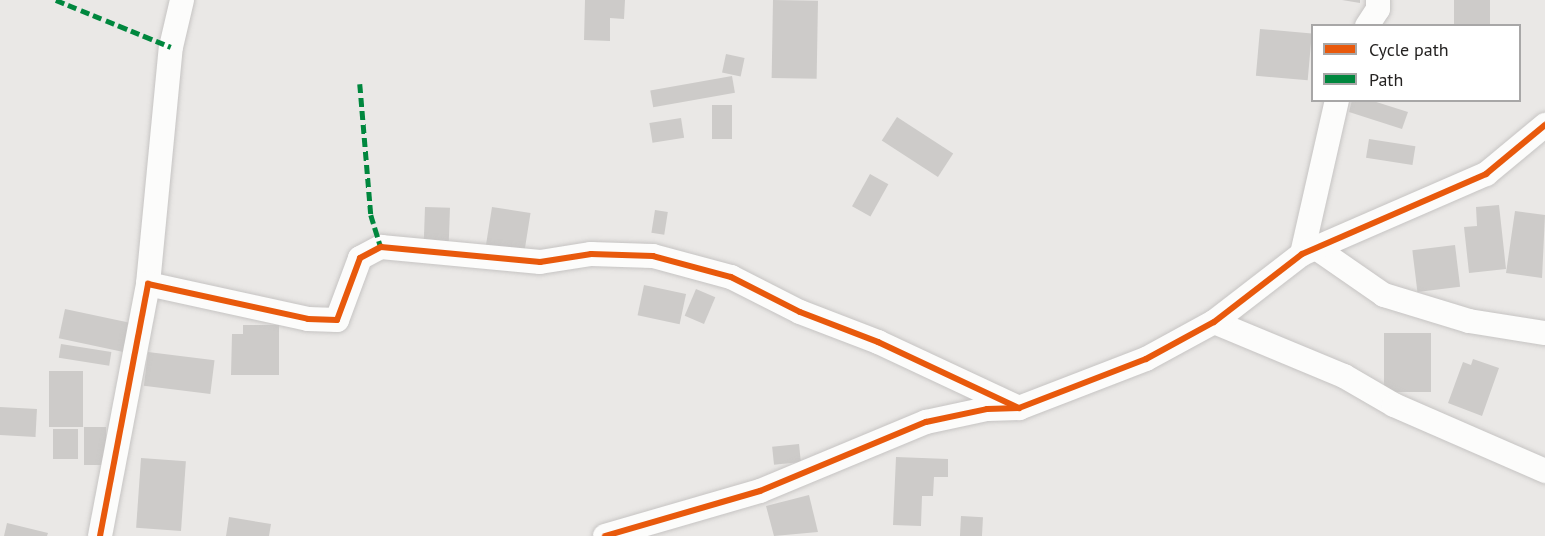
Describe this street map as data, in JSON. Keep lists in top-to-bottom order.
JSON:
{
  "legend": ["Cycle path", "Path"]
}
